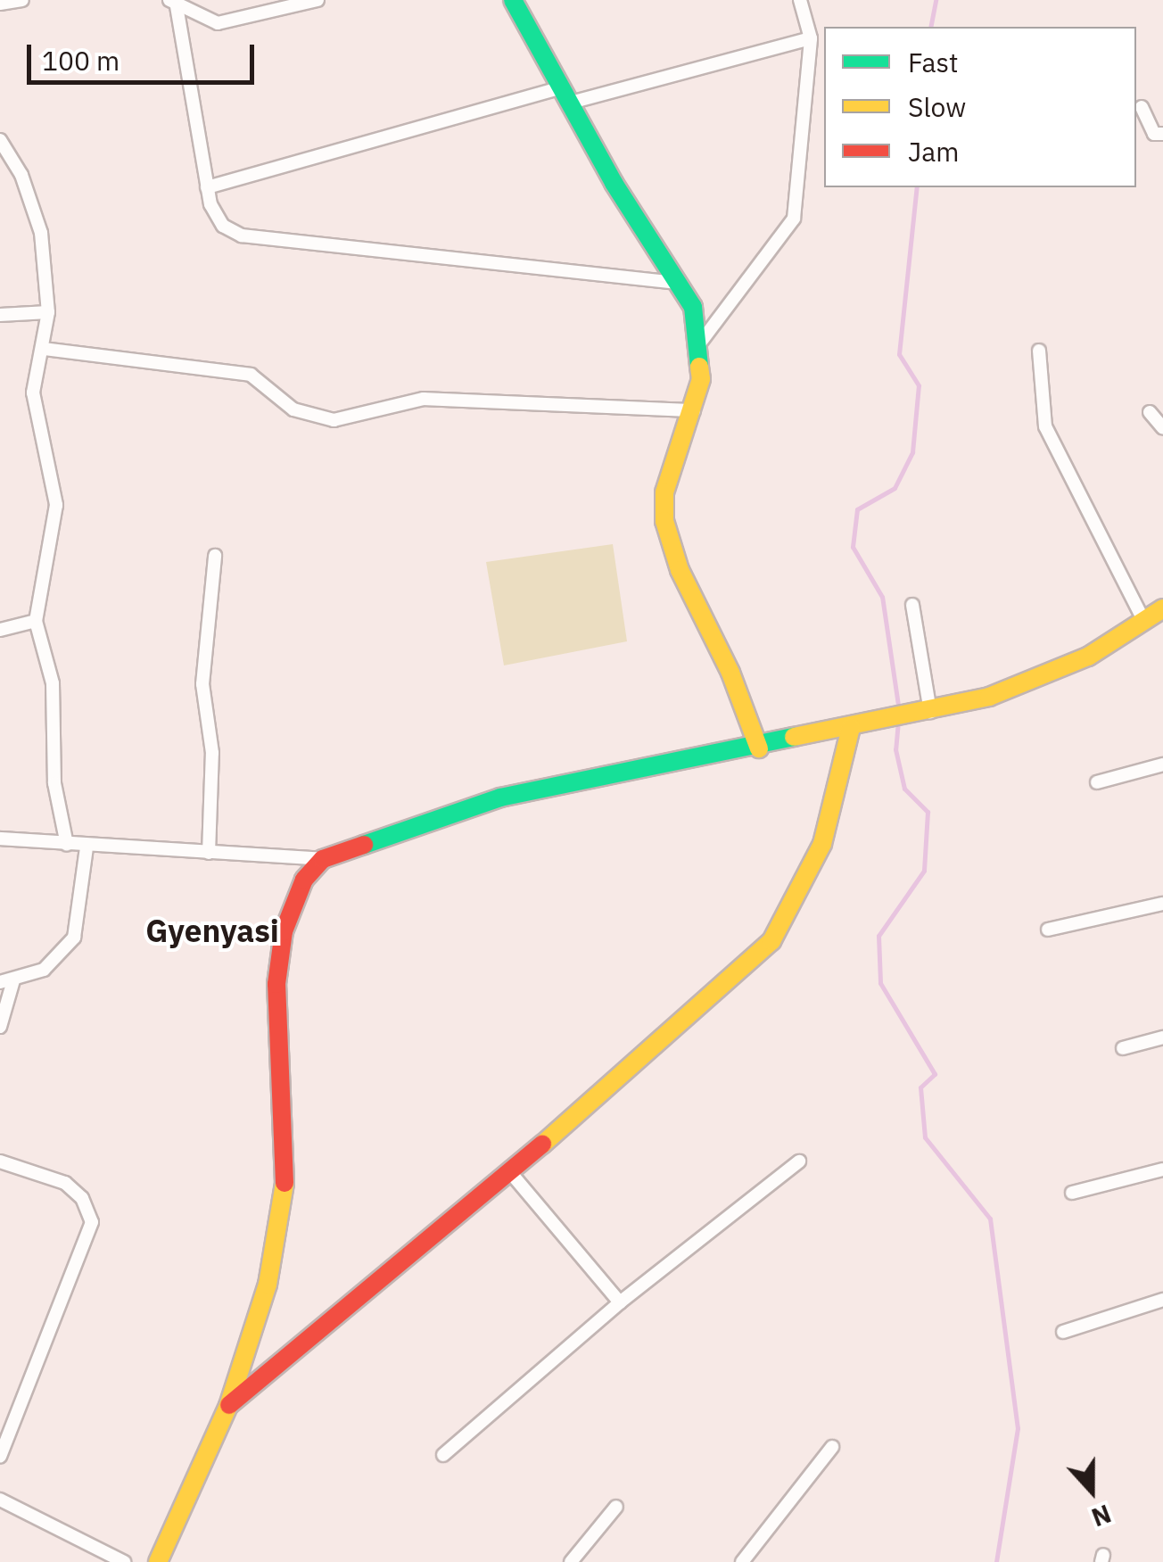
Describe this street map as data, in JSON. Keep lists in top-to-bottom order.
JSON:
{
  "districts": ["Gyenyasi"],
  "legend": ["Fast", "Slow", "Jam"],
  "scale_bar": "100 m",
  "north": "bottom"
}
